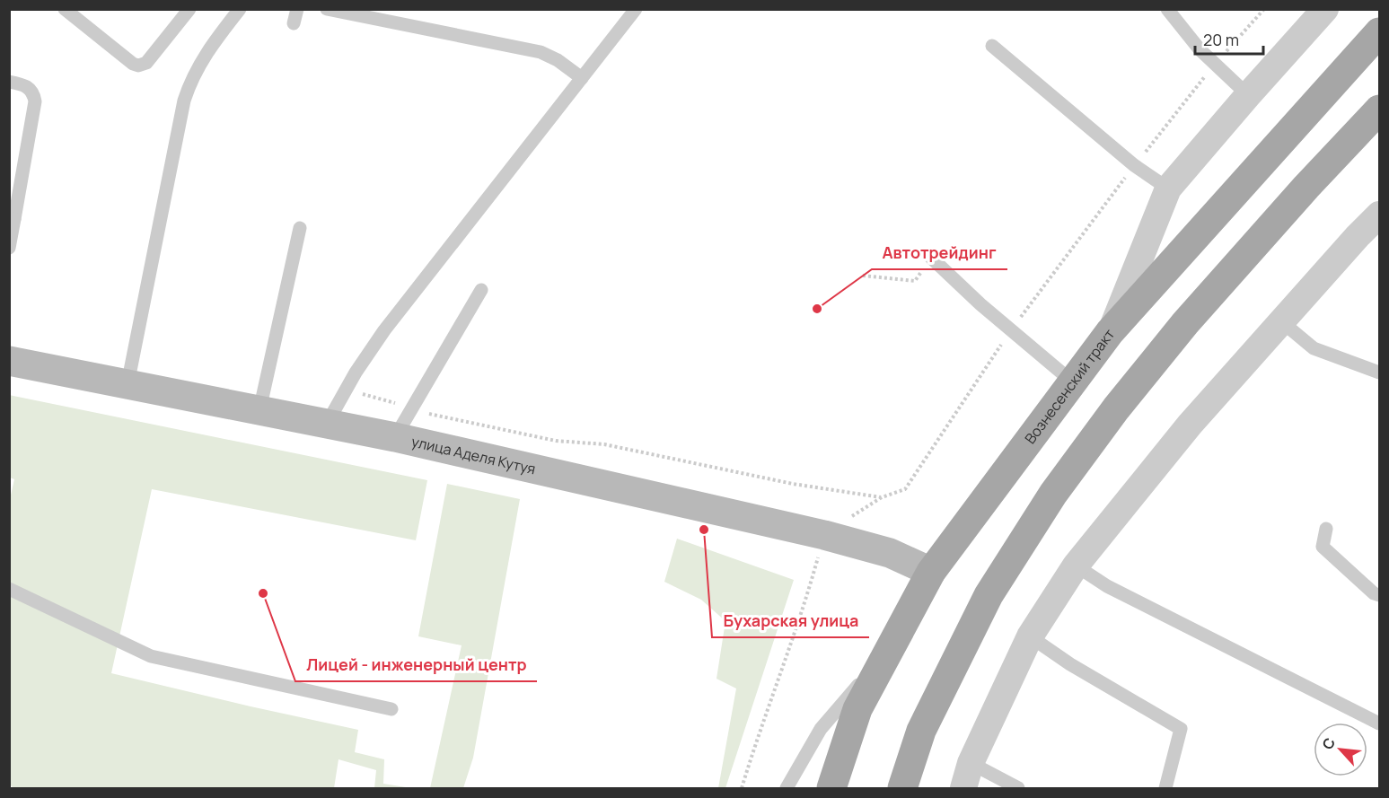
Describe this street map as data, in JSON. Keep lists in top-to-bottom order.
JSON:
{
  "streets": {
    "main road": ["Вознесенский тракт"],
    "street": ["улица Аделя Кутуя"]
  },
  "crossings": [
    ["Вознесенский тракт", "улица Аделя Кутуя"]
  ],
  "places": ["Автотрейдинг", "Бухарская улица", "Лицей - инженерный центр"],
  "scale_bar": "20 m",
  "north": "top left"
}
